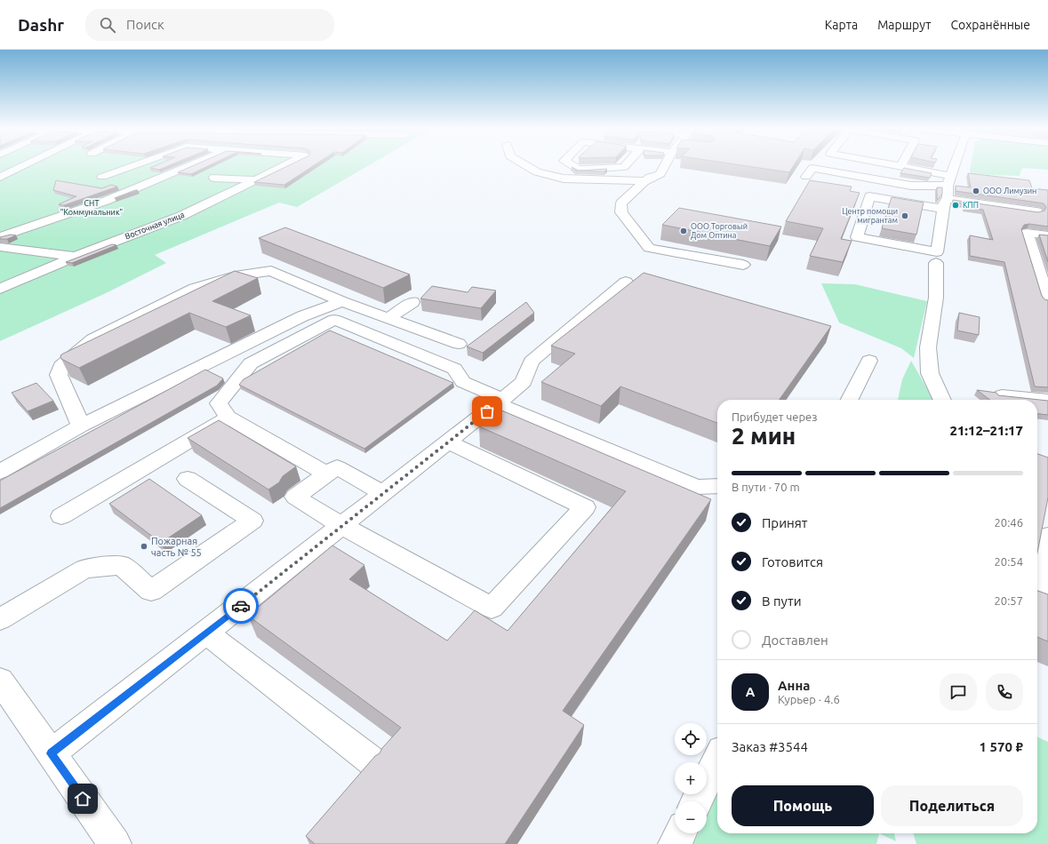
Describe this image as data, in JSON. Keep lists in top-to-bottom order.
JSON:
{
  "streets": {
    "street": ["Восточная улица"]
  },
  "parks": ["СНТ \"Коммунальник\""],
  "places": [
    "ООО Лимузин",
    "КПП",
    "Центр помощи мигрантам",
    "ООО Торговый Дом Оптина",
    "Пожарная часть № 55"
  ],
  "page": {
    "header": "Dashr",
    "search": "Поиск",
    "nav": ["Карта", "Маршрут", "Сохранённые"],
    "heading": ["2 мин", "Прибудет через", "21:12–21:17"],
    "panel": [
      "Анна",
      "Курьер · 4.6",
      "Заказ #3544",
      "1 570 ₽"
    ],
    "bar": "В пути · 70 m",
    "list": [
      ["Принят", "20:46"],
      ["Готовится", "20:54"],
      ["В пути", "20:57"],
      "Доставлен"
    ],
    "round": "А",
    "map_buttons": ["+", "−"],
    "buttons": ["Помощь", "Поделиться"]
  }
}
